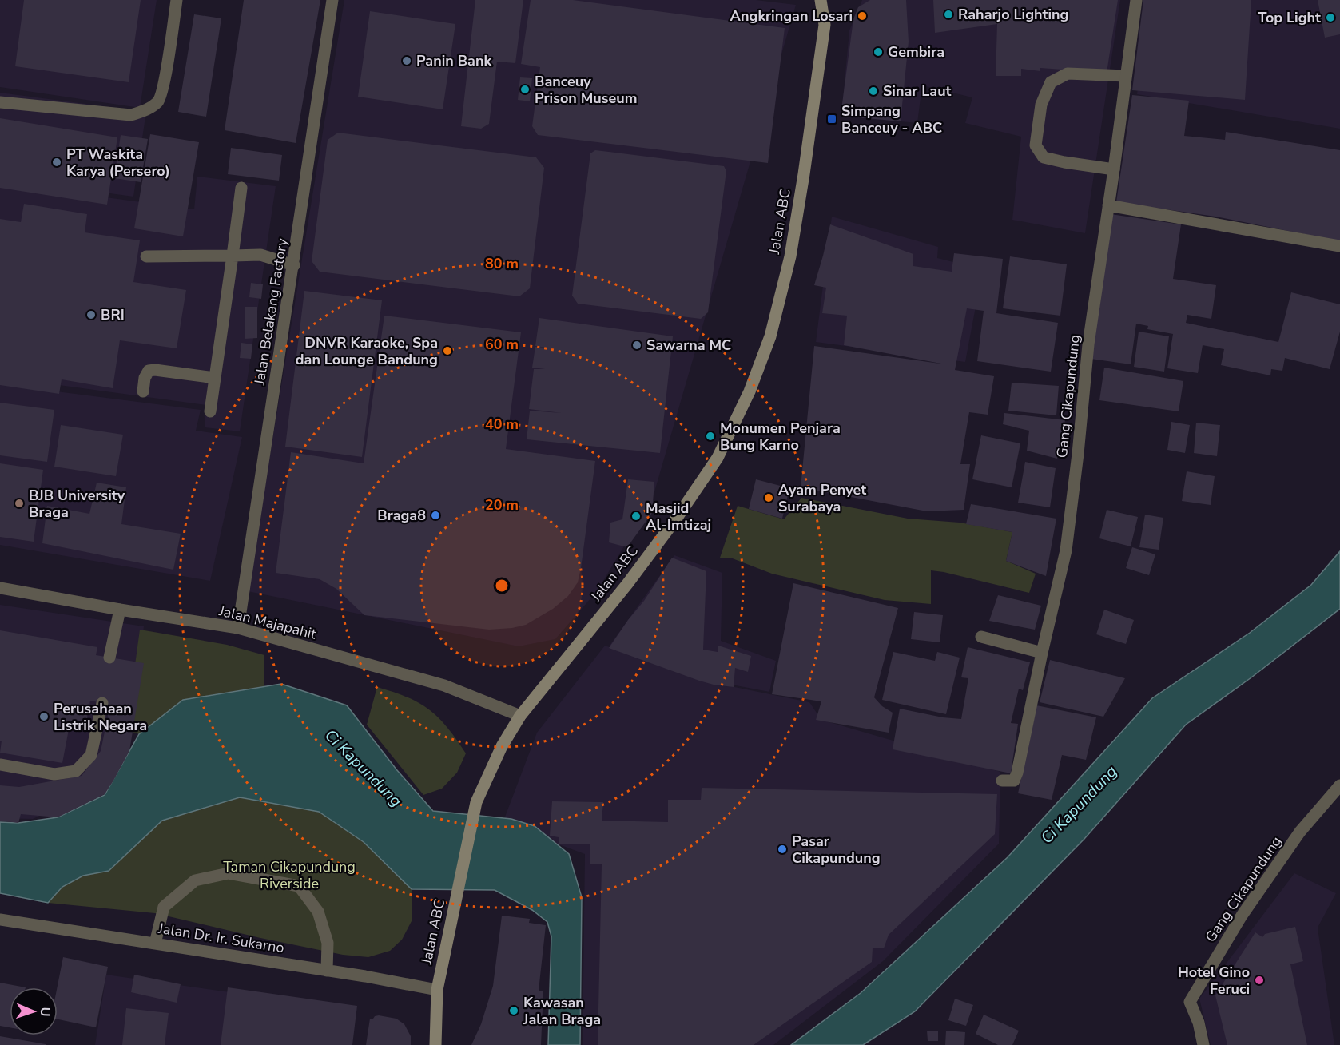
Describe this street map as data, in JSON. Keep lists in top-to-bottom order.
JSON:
{
  "streets": {
    "street": [
      "Jalan ABC",
      "Jalan Belakang Factory",
      "Gang Cikapundung",
      "Jalan Majapahit",
      "Jalan Dr. Ir. Sukarno"
    ]
  },
  "crossings": [
    ["Jalan ABC", "Jalan Majapahit"],
    ["Jalan ABC", "Jalan Dr. Ir. Sukarno"],
    ["Jalan Belakang Factory", "Jalan Majapahit"]
  ],
  "water": ["Ci Kapundung"],
  "parks": ["Taman Cikapundung Riverside"],
  "places": {
    "other": [
      "Raharjo Lighting",
      "Angkringan Losari",
      "Top Light",
      "Gembira",
      "Panin Bank",
      "Banceuy Prison Museum",
      "Sinar Laut",
      "PT Waskita Karya (Persero)",
      "BRI",
      "Sawarna MC",
      "DNVR Karaoke, Spa dan Lounge Bandung",
      "Monumen Penjara Bung Karno",
      "Ayam Penyet Surabaya",
      "BJB University Braga",
      "Braga8",
      "Masjid Al-Imtizaj",
      "Perusahaan Listrik Negara",
      "Pasar Cikapundung",
      "Hotel Gino Feruci",
      "Kawasan Jalan Braga"
    ],
    "transit": ["Simpang Banceuy - ABC"]
  },
  "north": "right",
  "rings": [
    "80 m",
    "60 m",
    "40 m",
    "20 m"
  ]
}
